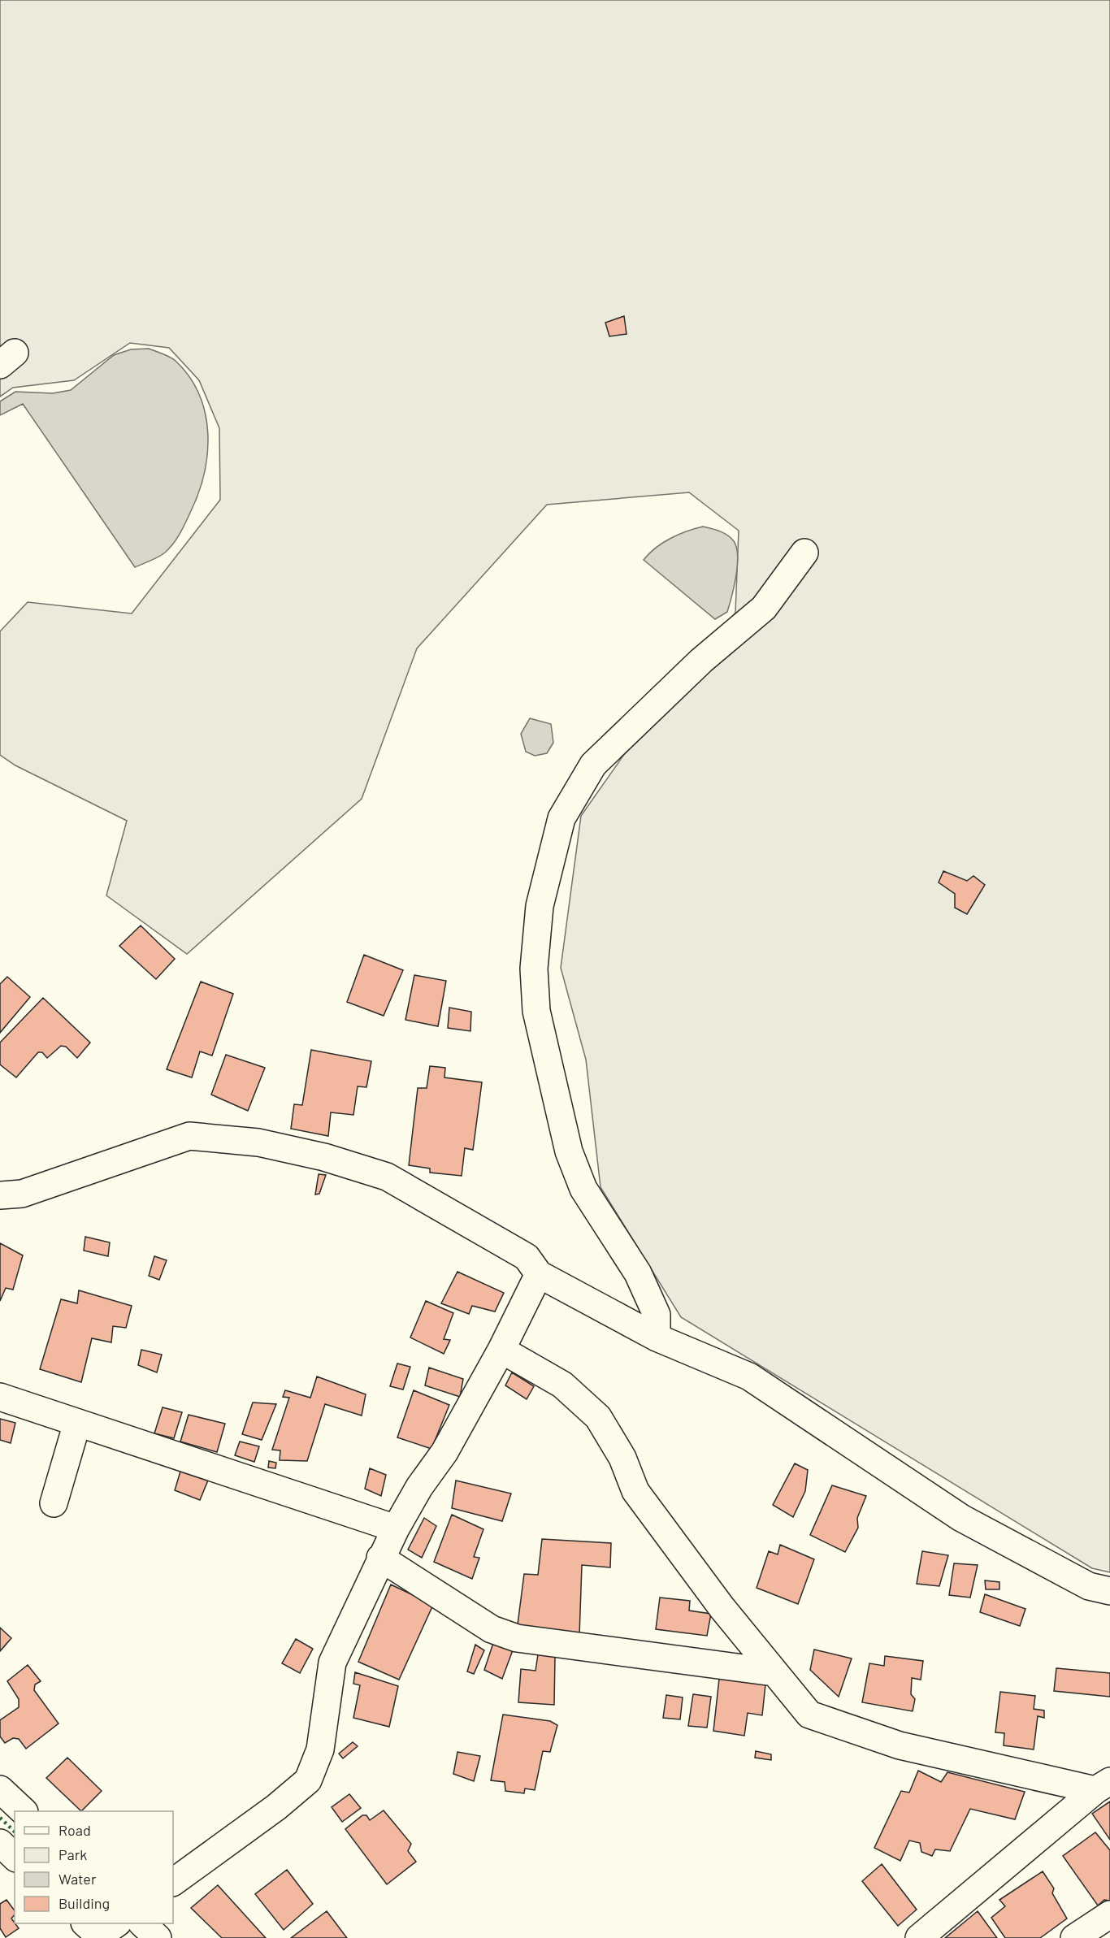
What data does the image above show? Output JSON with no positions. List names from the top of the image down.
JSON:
{
  "legend": [
    "Road",
    "Park",
    "Water",
    "Building"
  ]
}
